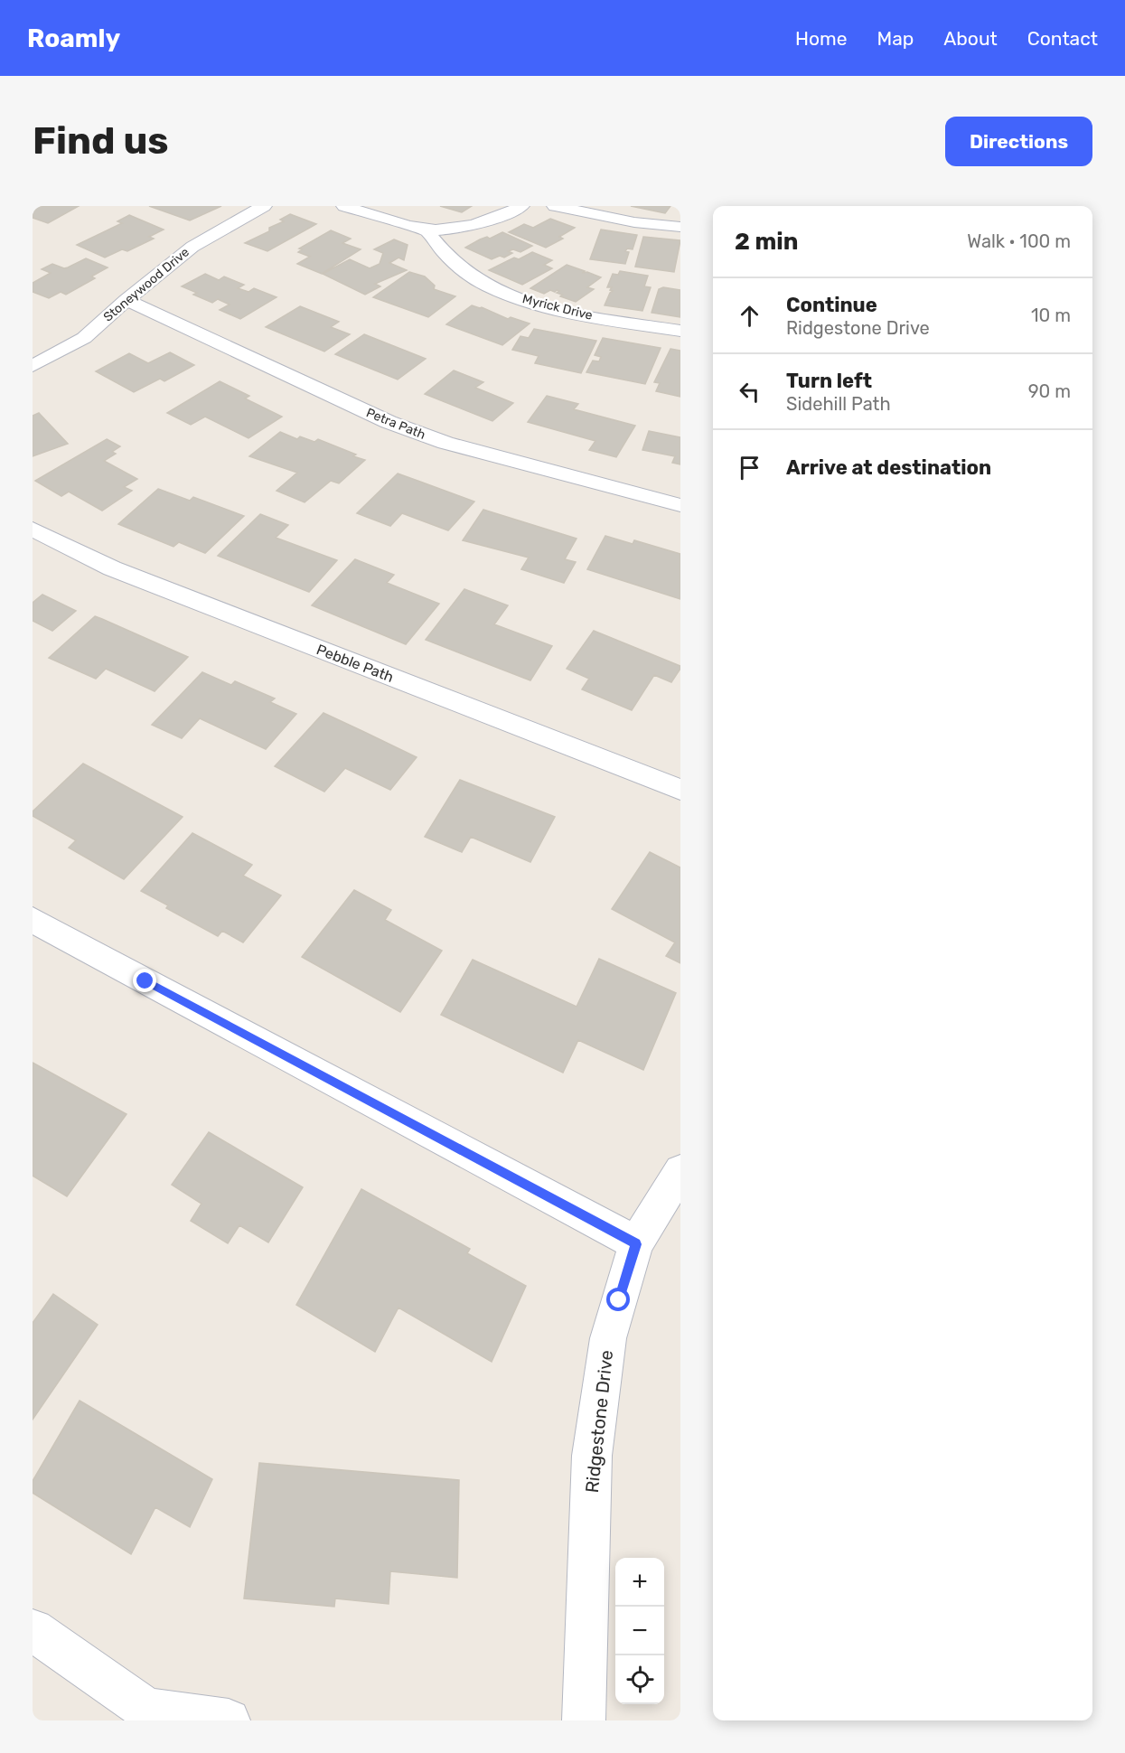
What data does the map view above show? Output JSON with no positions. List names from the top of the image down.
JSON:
{
  "streets": {
    "street": [
      "Stoneywood Drive",
      "Myrick Drive",
      "Petra Path",
      "Pebble Path",
      "Ridgestone Drive"
    ]
  },
  "crossings": [
    ["Stoneywood Drive", "Petra Path"]
  ],
  "page": {
    "header": "Roamly",
    "nav": [
      "Home",
      "Map",
      "About",
      "Contact"
    ],
    "buttons": "Directions",
    "title": "Find us",
    "heading": ["2 min", "Walk · 100 m"],
    "list": [
      ["Continue", "Ridgestone Drive", "10 m"],
      ["Turn left", "Sidehill Path", "90 m"],
      "Arrive at destination"
    ],
    "map_buttons": ["+", "−"]
  }
}
